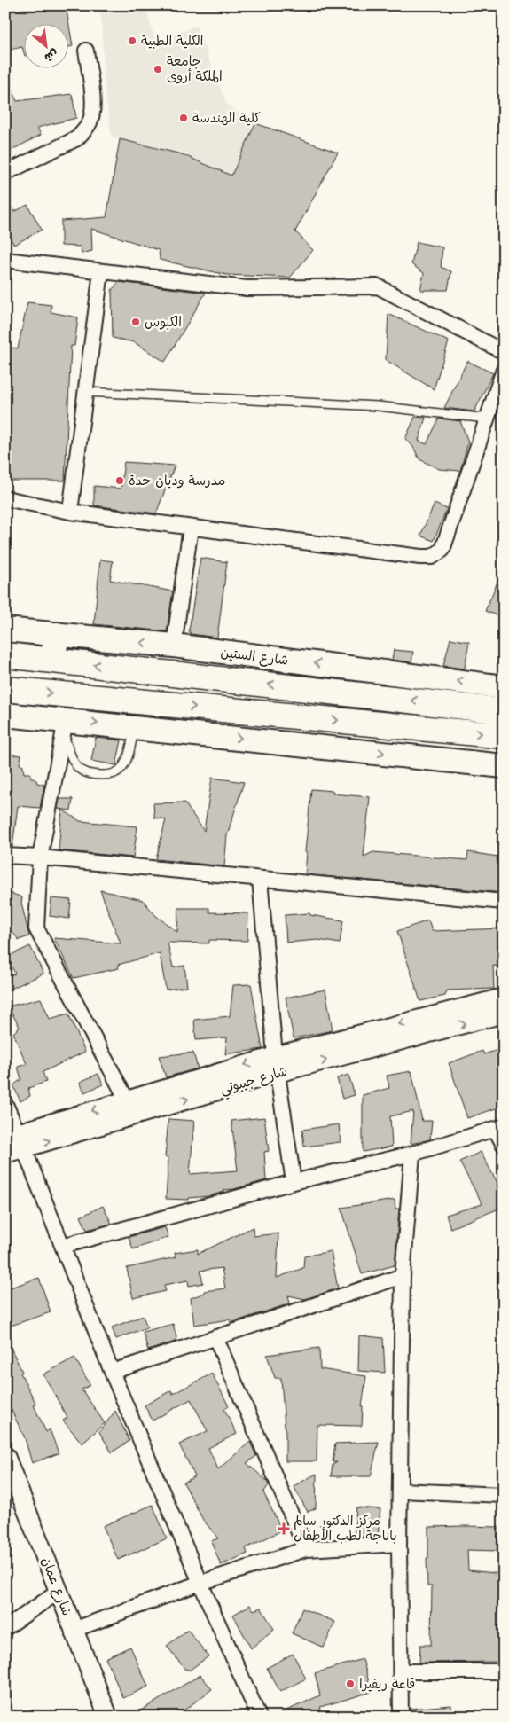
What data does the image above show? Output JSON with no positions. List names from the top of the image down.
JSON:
{
  "streets": {
    "highway": ["شارع الستين"],
    "street": ["شارع جيبوتي", "شارع عمان"]
  },
  "places": {
    "other": [
      "الكلية الطبية",
      "جامعة الملكة أروى",
      "كلية الهندسة",
      "الكبوس",
      "مدرسة وديان حدة",
      "قاعة ريفيرا"
    ],
    "health": ["مركز الدكتور سالم باناجة لطب الأطفال"]
  },
  "north": "bottom right"
}
